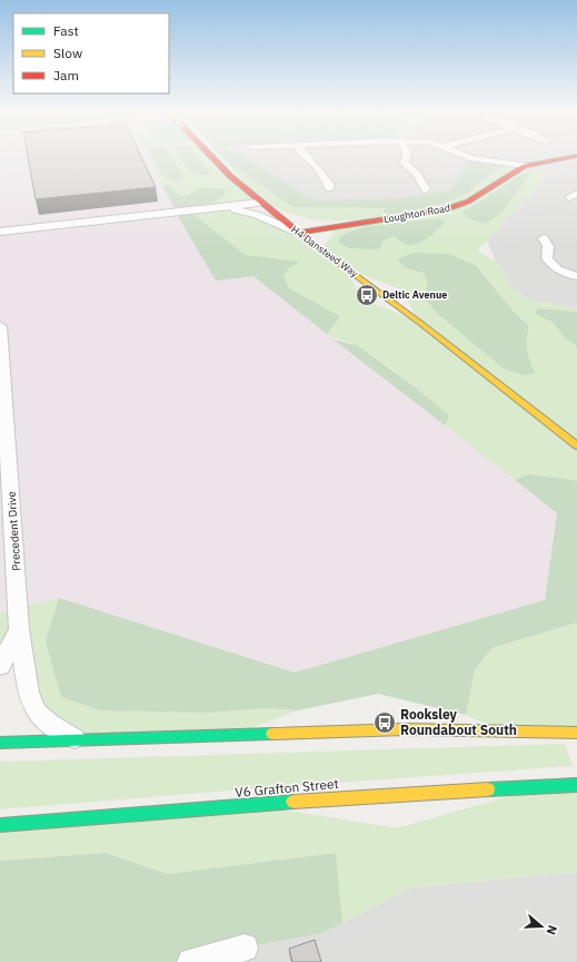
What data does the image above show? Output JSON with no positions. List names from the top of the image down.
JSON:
{
  "streets": {
    "street": [
      "Loughton Road",
      "H4 Dansteed Way",
      "Precedent Drive",
      "V6 Grafton Street"
    ]
  },
  "crossings": [
    ["Loughton Road", "H4 Dansteed Way"]
  ],
  "places": {
    "bus stop": ["Deltic Avenue", "Rooksley Roundabout South"]
  },
  "legend": ["Fast", "Slow", "Jam"],
  "north": "right"
}
